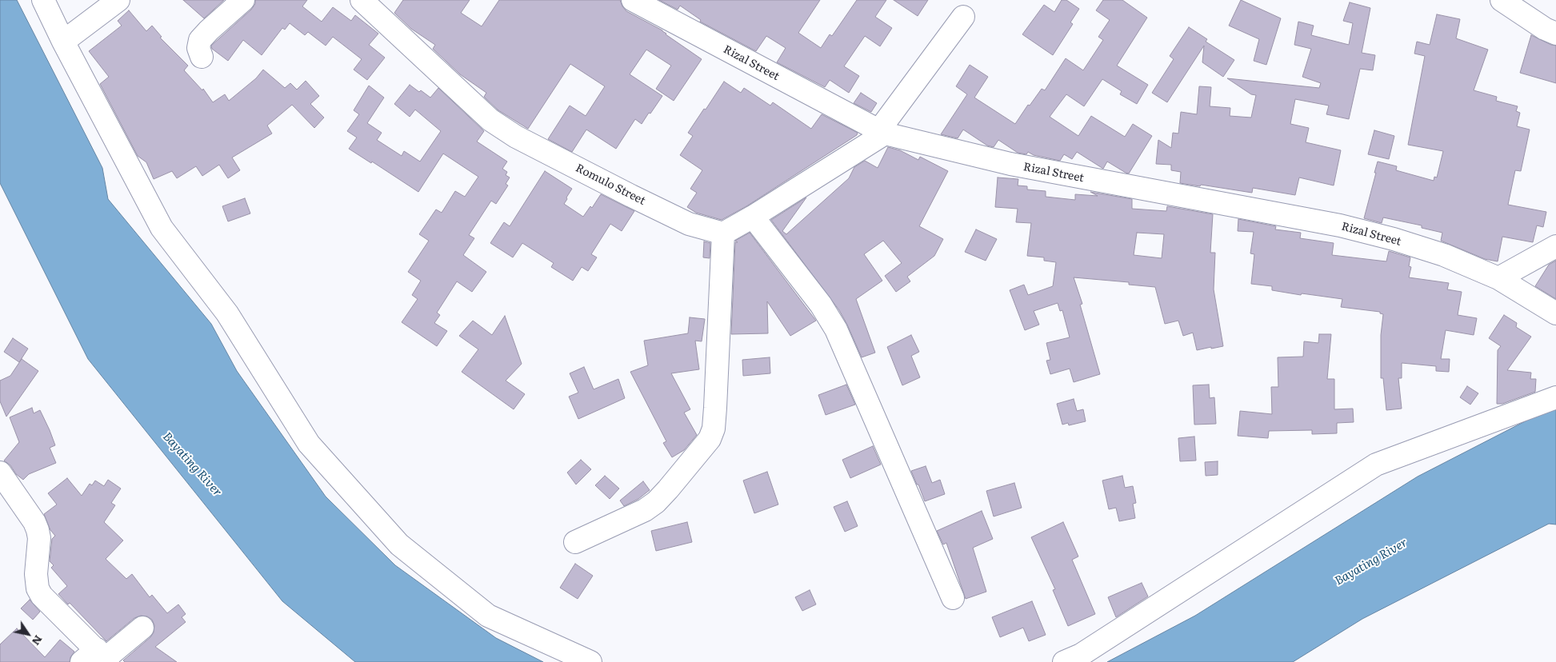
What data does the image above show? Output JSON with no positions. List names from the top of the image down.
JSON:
{
  "streets": {
    "street": ["Rizal Street", "Romulo Street"]
  },
  "water": ["Bayating River"],
  "north": "bottom right"
}
